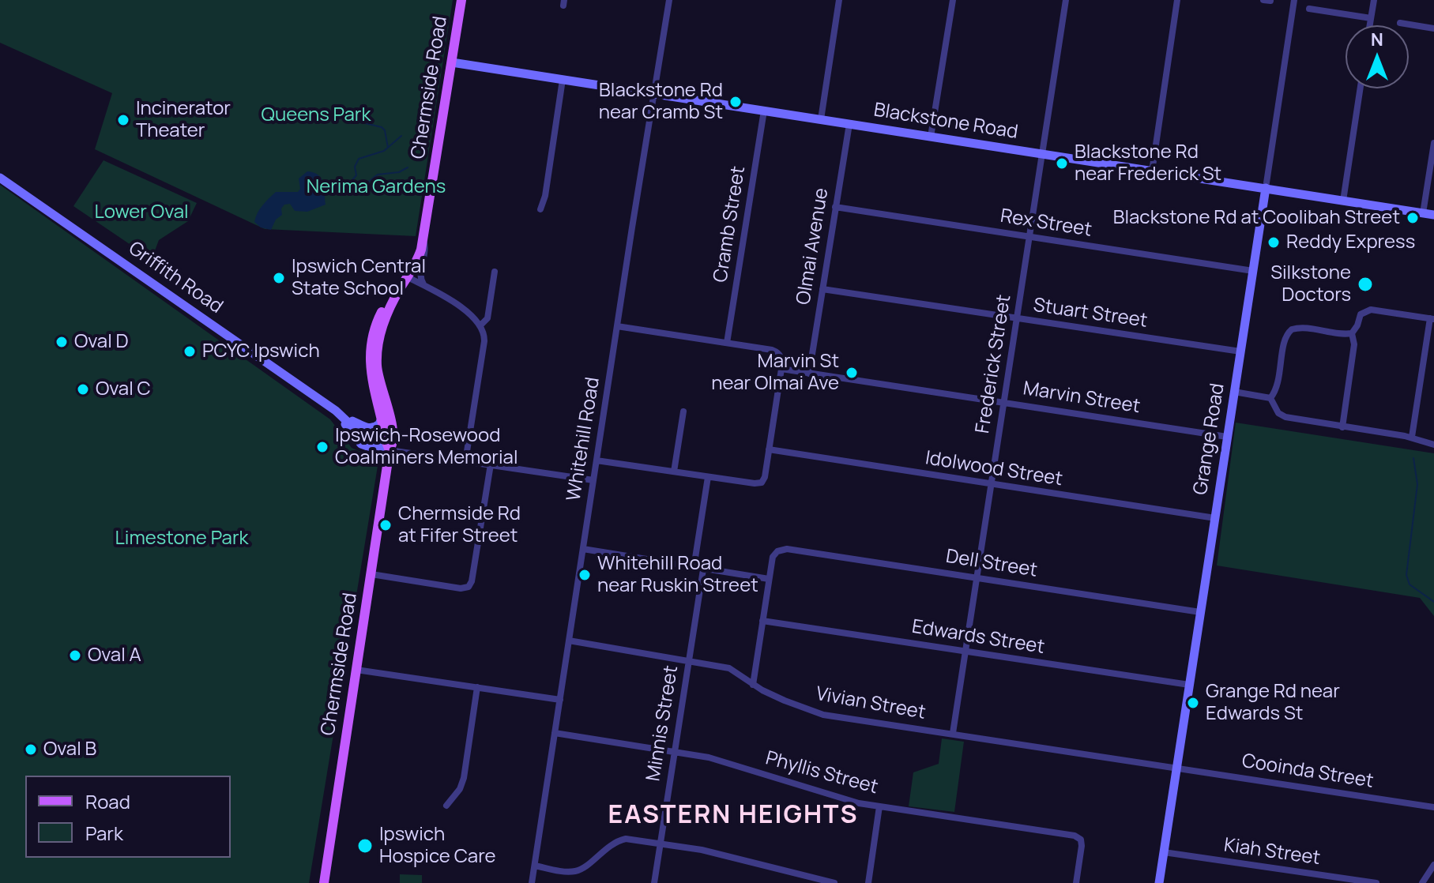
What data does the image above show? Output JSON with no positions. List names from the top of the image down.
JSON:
{
  "streets": {
    "main road": [
      "Chermside Road",
      "Blackstone Road",
      "Griffith Road",
      "Grange Road"
    ],
    "street": [
      "Rex Street",
      "Cramb Street",
      "Olmai Avenue",
      "Stuart Street",
      "Frederick Street",
      "Marvin Street",
      "Whitehill Road",
      "Idolwood Street",
      "Dell Street",
      "Edwards Street",
      "Vivian Street",
      "Minnis Street",
      "Cooinda Street",
      "Phyllis Street",
      "Kiah Street"
    ]
  },
  "crossings": [
    ["Chermside Road", "Blackstone Road"],
    ["Chermside Road", "Griffith Road"],
    ["Blackstone Road", "Cramb Street"],
    ["Blackstone Road", "Olmai Avenue"],
    ["Blackstone Road", "Frederick Street"],
    ["Blackstone Road", "Whitehill Road"],
    ["Blackstone Road", "Grange Road"],
    ["Rex Street", "Olmai Avenue"],
    ["Rex Street", "Frederick Street"],
    ["Rex Street", "Grange Road"],
    ["Olmai Avenue", "Stuart Street"],
    ["Olmai Avenue", "Marvin Street"],
    ["Griffith Road", "Whitehill Road"],
    ["Stuart Street", "Frederick Street"],
    ["Stuart Street", "Grange Road"],
    ["Frederick Street", "Marvin Street"],
    ["Frederick Street", "Idolwood Street"],
    ["Frederick Street", "Dell Street"],
    ["Frederick Street", "Edwards Street"],
    ["Frederick Street", "Vivian Street"],
    ["Marvin Street", "Grange Road"],
    ["Whitehill Road", "Vivian Street"],
    ["Whitehill Road", "Phyllis Street"],
    ["Grange Road", "Idolwood Street"],
    ["Grange Road", "Dell Street"],
    ["Grange Road", "Edwards Street"],
    ["Grange Road", "Vivian Street"],
    ["Grange Road", "Cooinda Street"],
    ["Grange Road", "Kiah Street"],
    ["Vivian Street", "Minnis Street"],
    ["Vivian Street", "Cooinda Street"],
    ["Minnis Street", "Phyllis Street"]
  ],
  "districts": ["EASTERN HEIGHTS"],
  "parks": [
    "Queens Park",
    "Nerima Gardens",
    "Lower Oval",
    "Limestone Park"
  ],
  "places": [
    "Blackstone Rd near Cramb St",
    "Incinerator Theater",
    "Blackstone Rd near Frederick St",
    "Blackstone Rd at Coolibah Street",
    "Reddy Express",
    "Ipswich Central State School",
    "Silkstone Doctors",
    "Oval D",
    "PCYC Ipswich",
    "Marvin St near Olmai Ave",
    "Oval C",
    "Ipswich-Rosewood Coalminers Memorial",
    "Chermside Rd at Fifer Street",
    "Whitehill Road near Ruskin Street",
    "Oval A",
    "Grange Rd near Edwards St",
    "Oval B",
    "Ipswich Hospice Care"
  ],
  "legend": ["Road", "Park"],
  "north": "top"
}
